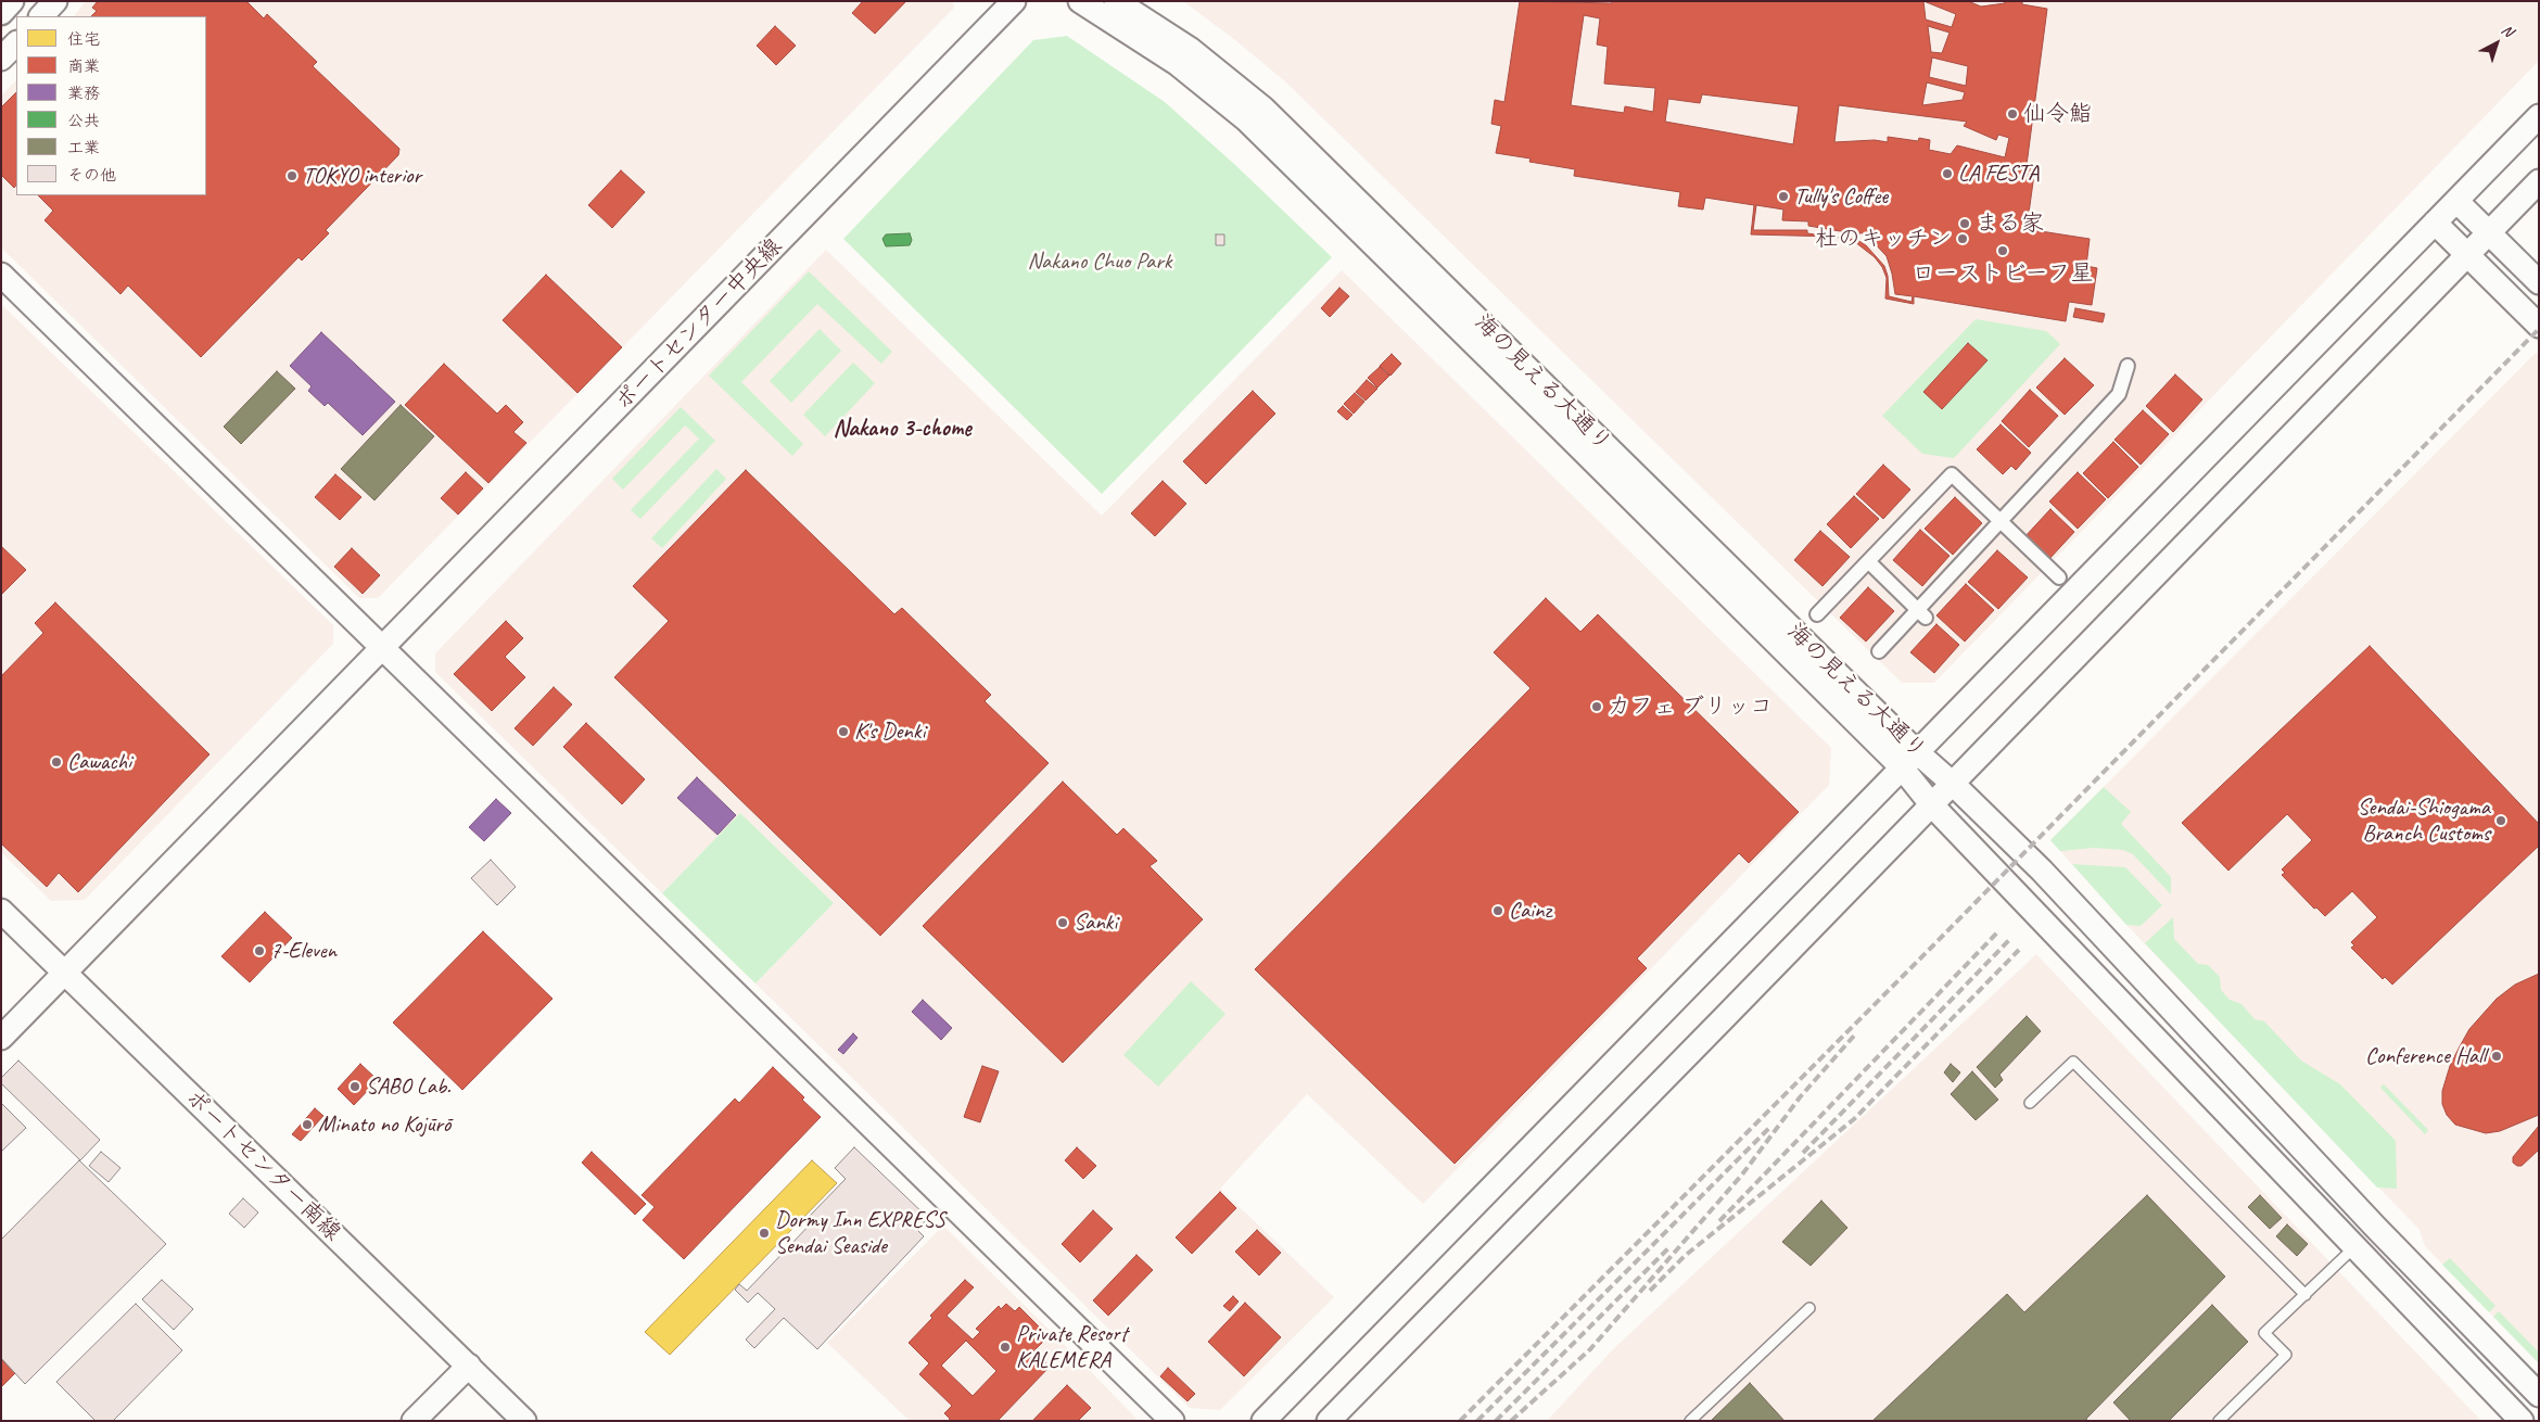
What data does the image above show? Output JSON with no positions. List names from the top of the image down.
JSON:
{
  "streets": {
    "street": ["ポートセンター中央線", "海の見える大通り", "ポートセンター南線"]
  },
  "crossings": [
    ["ポートセンター中央線", "ポートセンター南線"]
  ],
  "districts": ["Nakano 3-chome"],
  "parks": ["Nakano Chuo Park"],
  "places": [
    "仙令鮨",
    "LA FESTA",
    "TOKYO interior",
    "Tully's Coffee",
    "まる家",
    "杜のキッチン",
    "ローストビーフ星",
    "カフェ ブリッコ",
    "K's Denki",
    "Cawachi",
    "Sendai-Shiogama Branch Customs",
    "Cainz",
    "Sanki",
    "7-Eleven",
    "Conference Hall",
    "SABO Lab.",
    "Minato no Kojūrō",
    "Dormy Inn EXPRESS Sendai Seaside",
    "Private Resort KALEMERA"
  ],
  "legend": [
    "住宅",
    "商業",
    "業務",
    "公共",
    "工業",
    "その他"
  ],
  "north": "top right"
}
